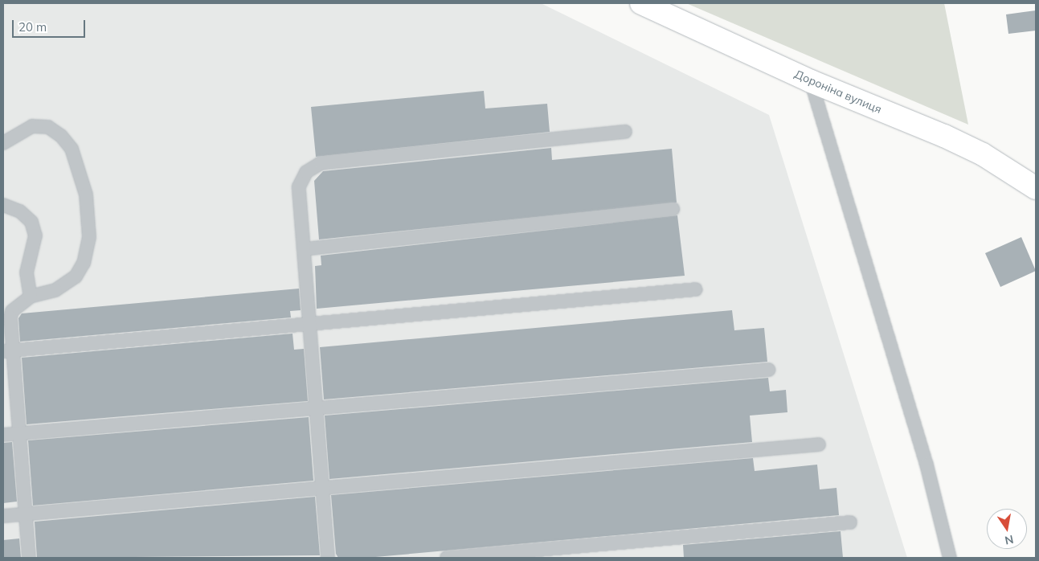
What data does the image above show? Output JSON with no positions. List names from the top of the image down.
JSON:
{
  "streets": {
    "street": ["Дороніна вулиця"]
  },
  "scale_bar": "20 m",
  "north": "bottom"
}
